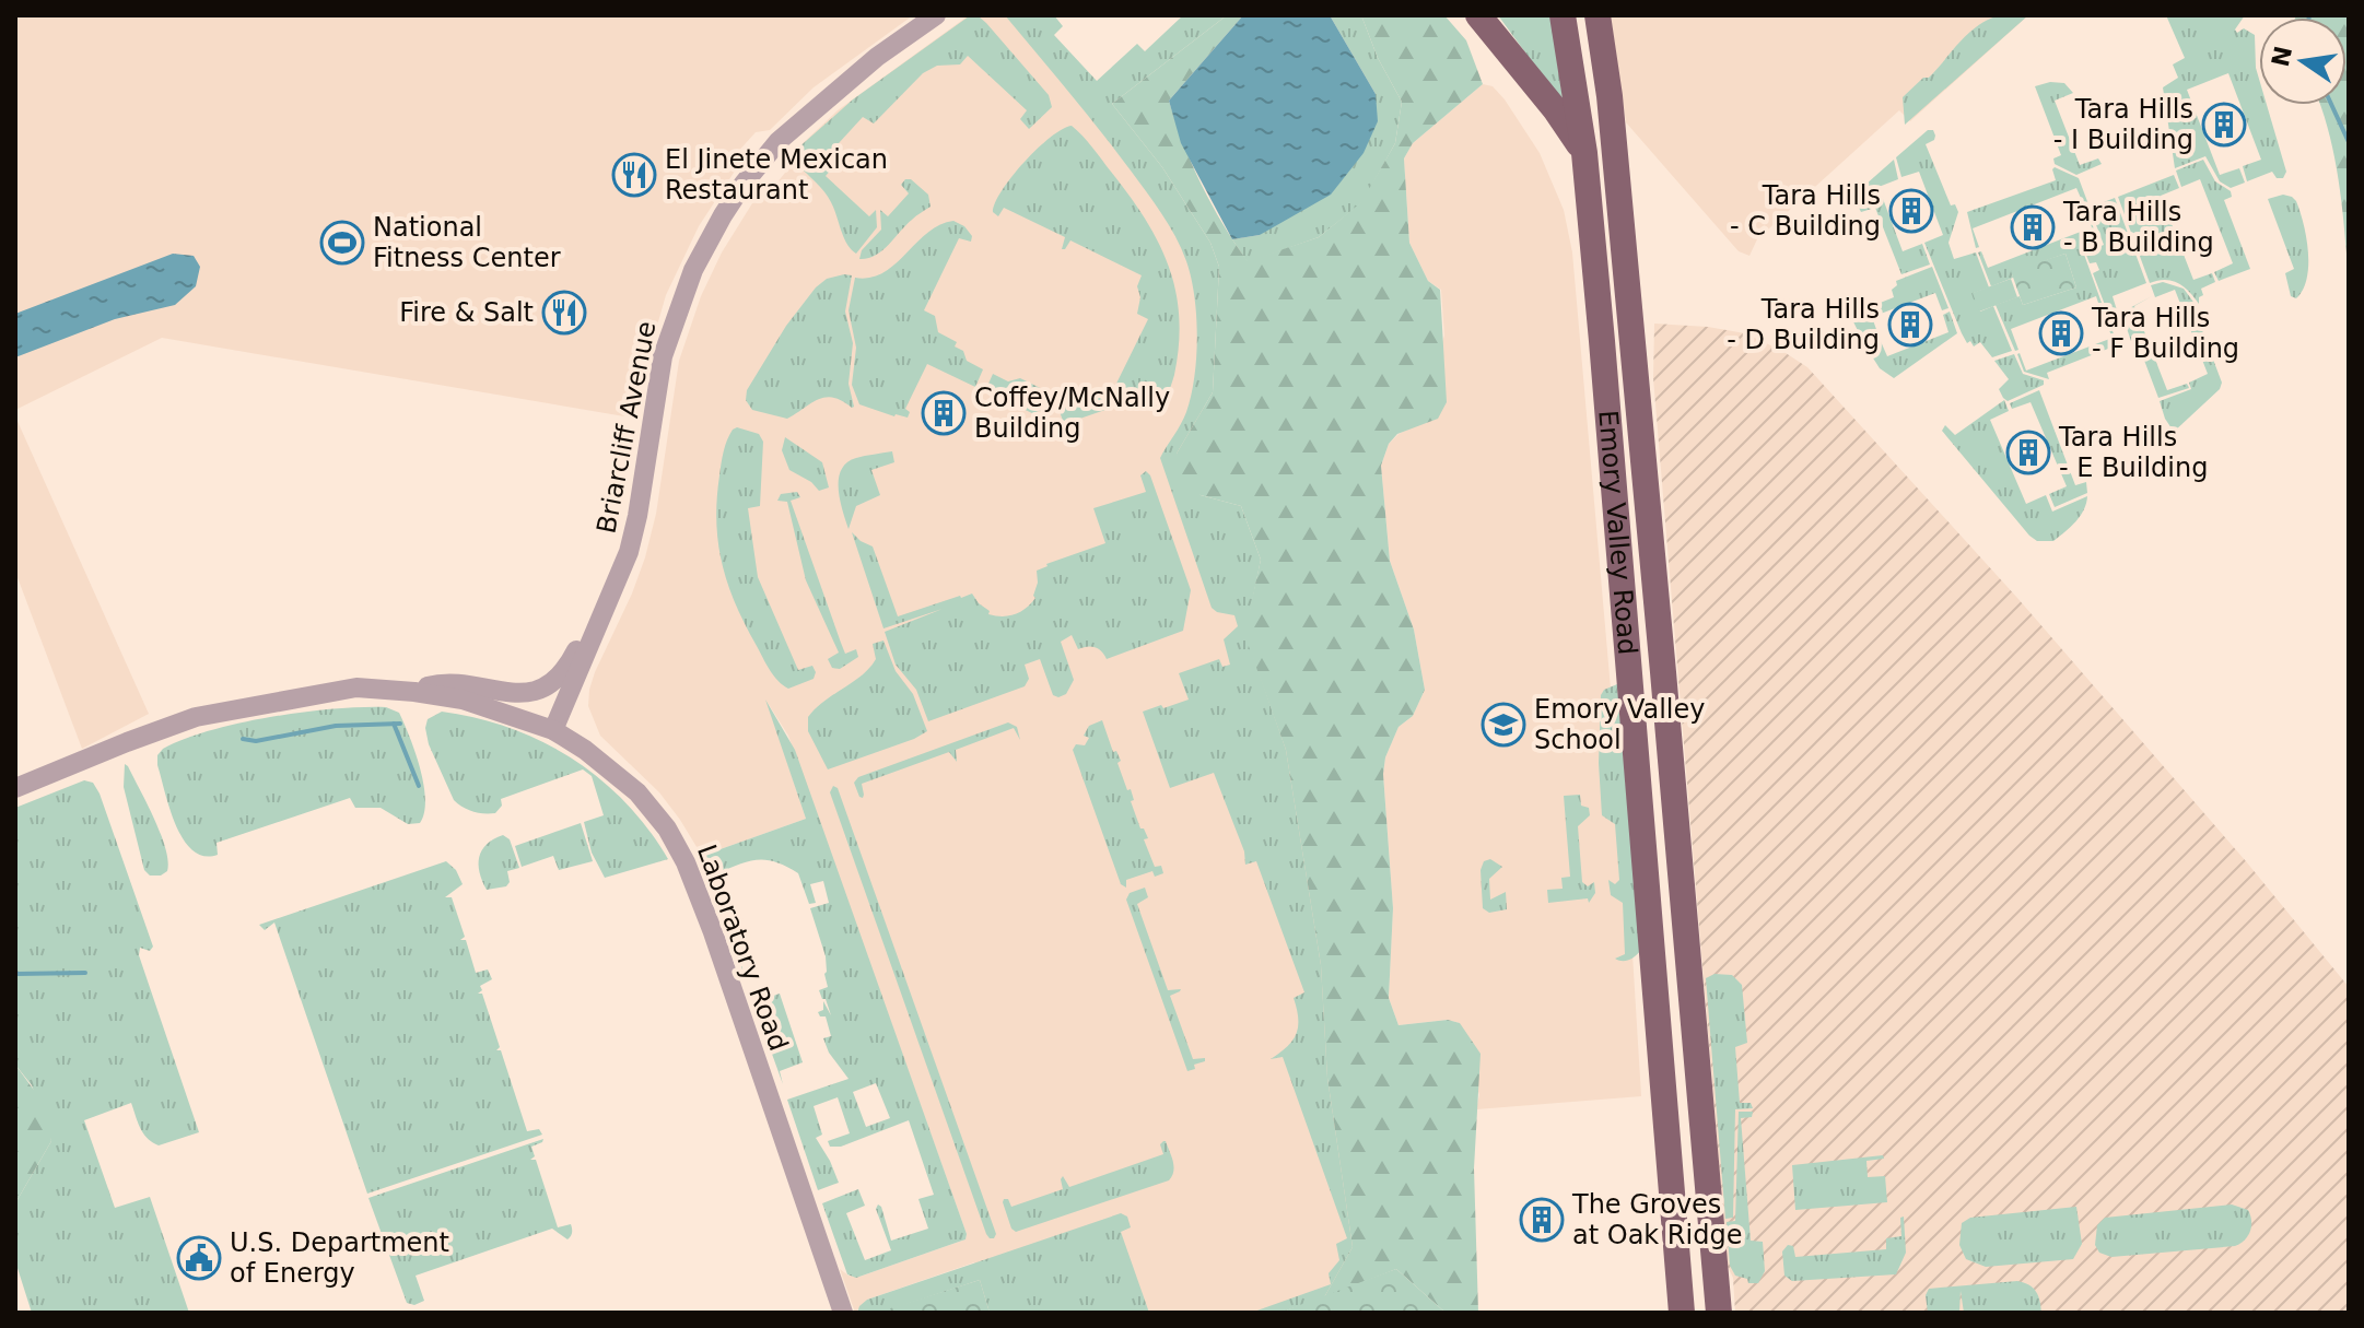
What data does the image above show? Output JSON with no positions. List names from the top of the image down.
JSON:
{
  "streets": {
    "main road": ["Emory Valley Road"],
    "street": ["Briarcliff Avenue", "Laboratory Road"]
  },
  "crossings": [
    ["Briarcliff Avenue", "Laboratory Road"]
  ],
  "places": {
    "building": [
      "Tara Hills - I Building",
      "Tara Hills - C Building",
      "Tara Hills - B Building",
      "Tara Hills - D Building",
      "Tara Hills - F Building",
      "Coffey/McNally Building",
      "Tara Hills - E Building",
      "The Groves at Oak Ridge"
    ],
    "restaurant": ["El Jinete Mexican Restaurant", "Fire & Salt"],
    "sports": ["National Fitness Center"],
    "school or university": ["Emory Valley School"],
    "public building": ["U.S. Department of Energy"]
  },
  "north": "left"
}
